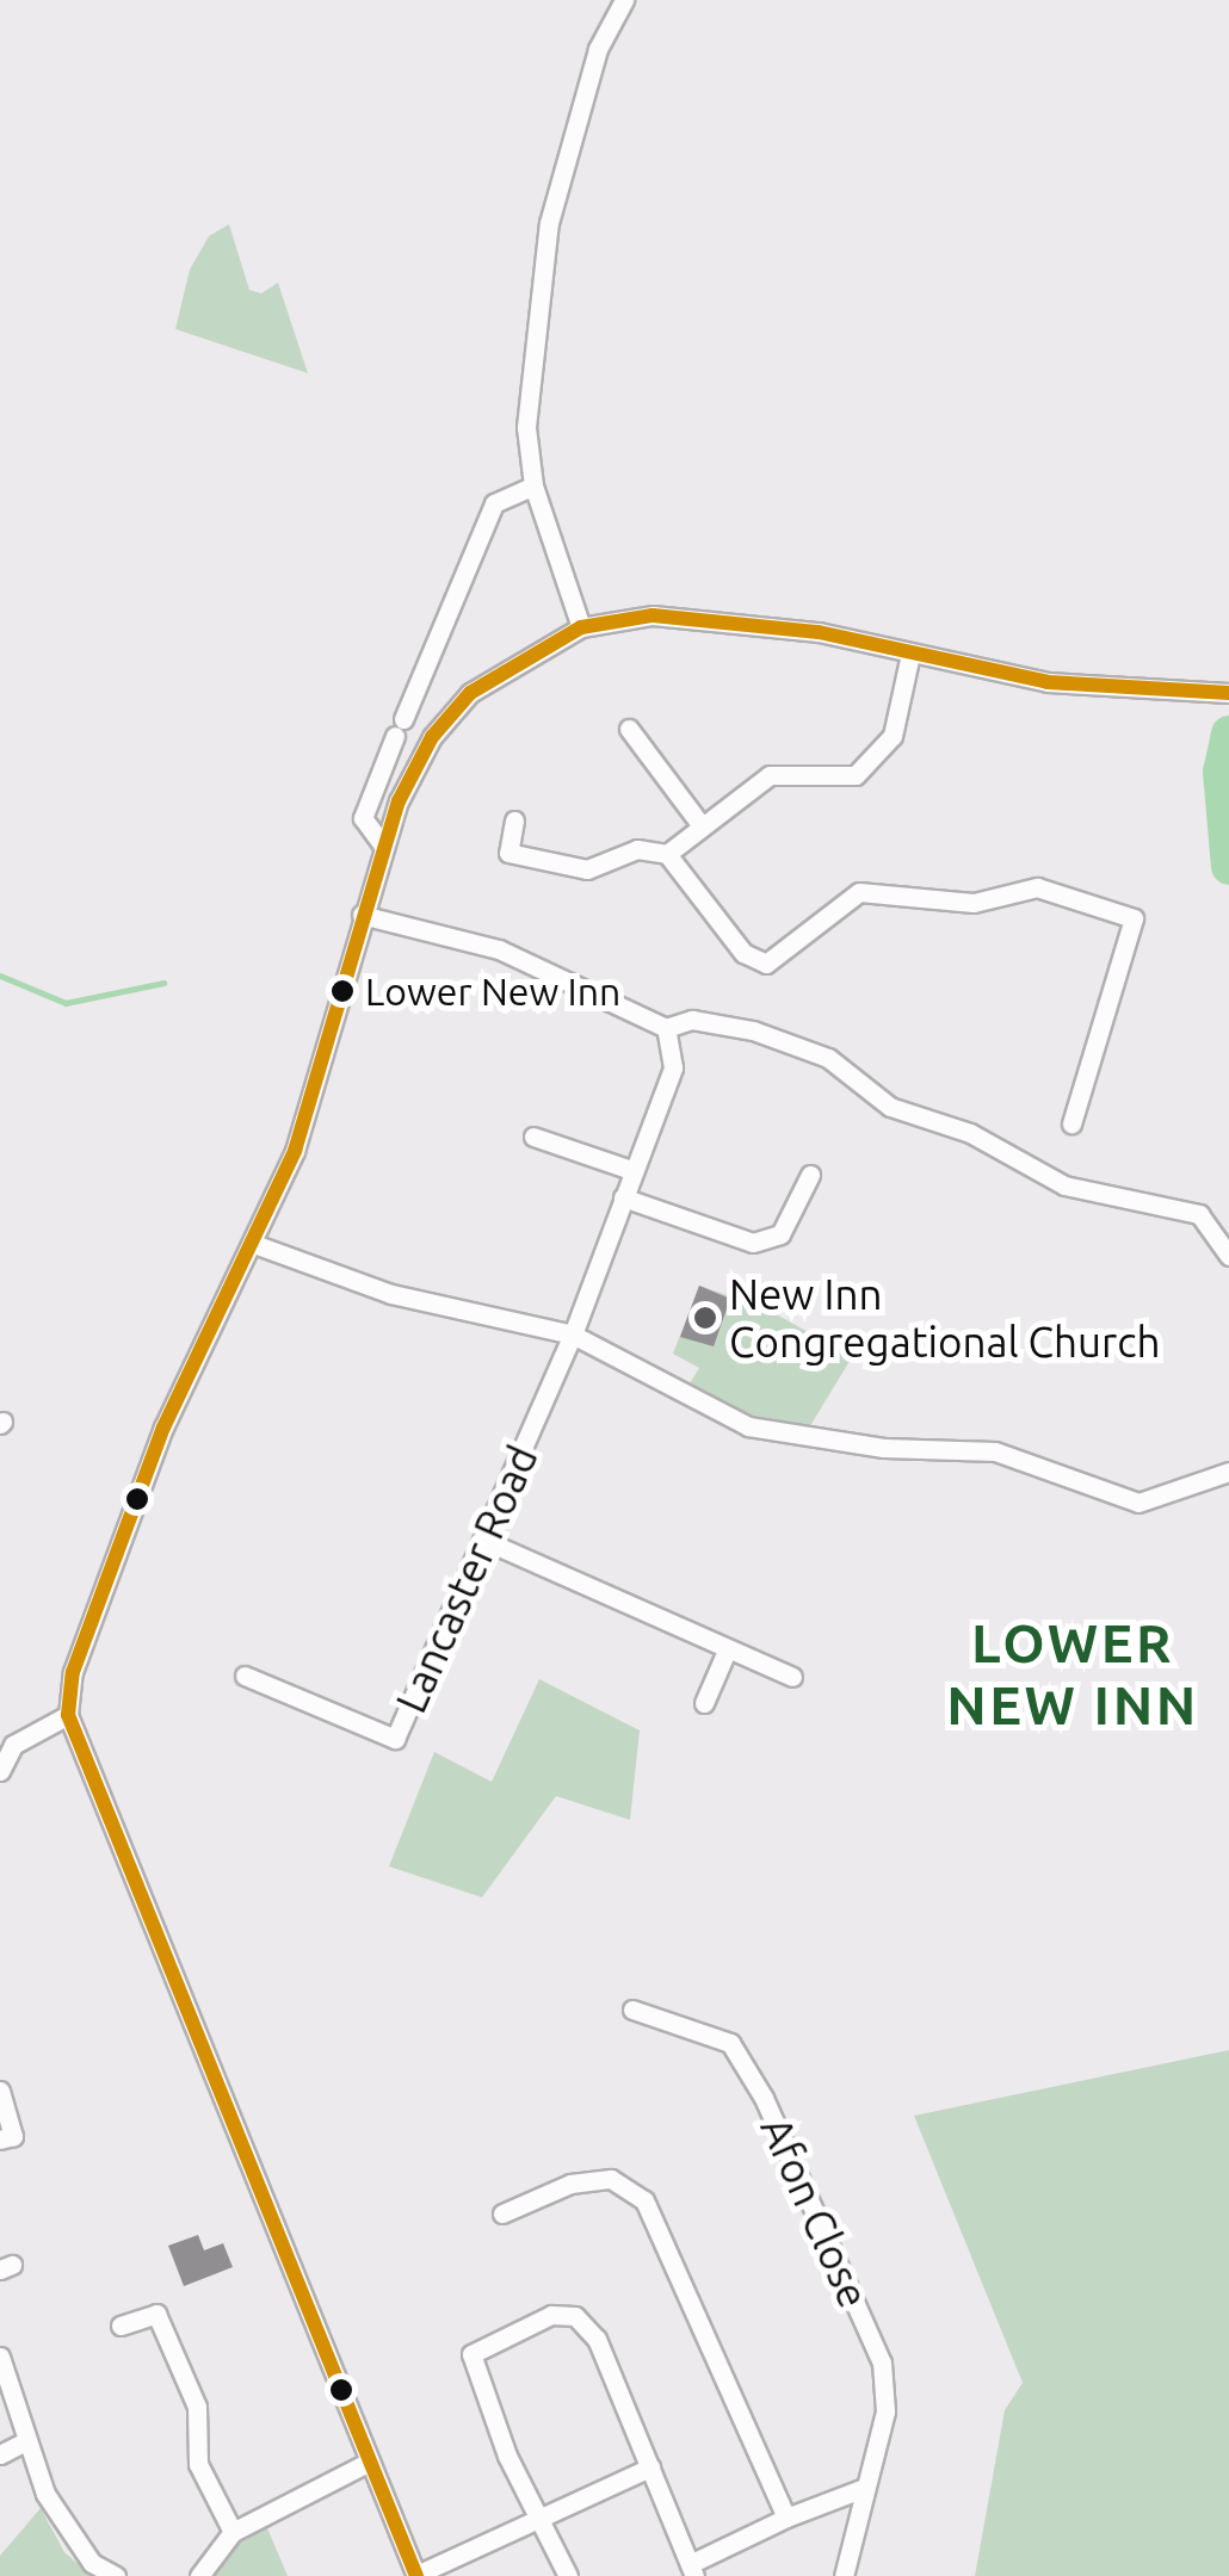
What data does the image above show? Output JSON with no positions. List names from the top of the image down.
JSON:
{
  "streets": {
    "street": ["Lancaster Road", "Afon Close"]
  },
  "districts": ["LOWER NEW INN"],
  "places": ["Lower New Inn", "New Inn Congregational Church"]
}
